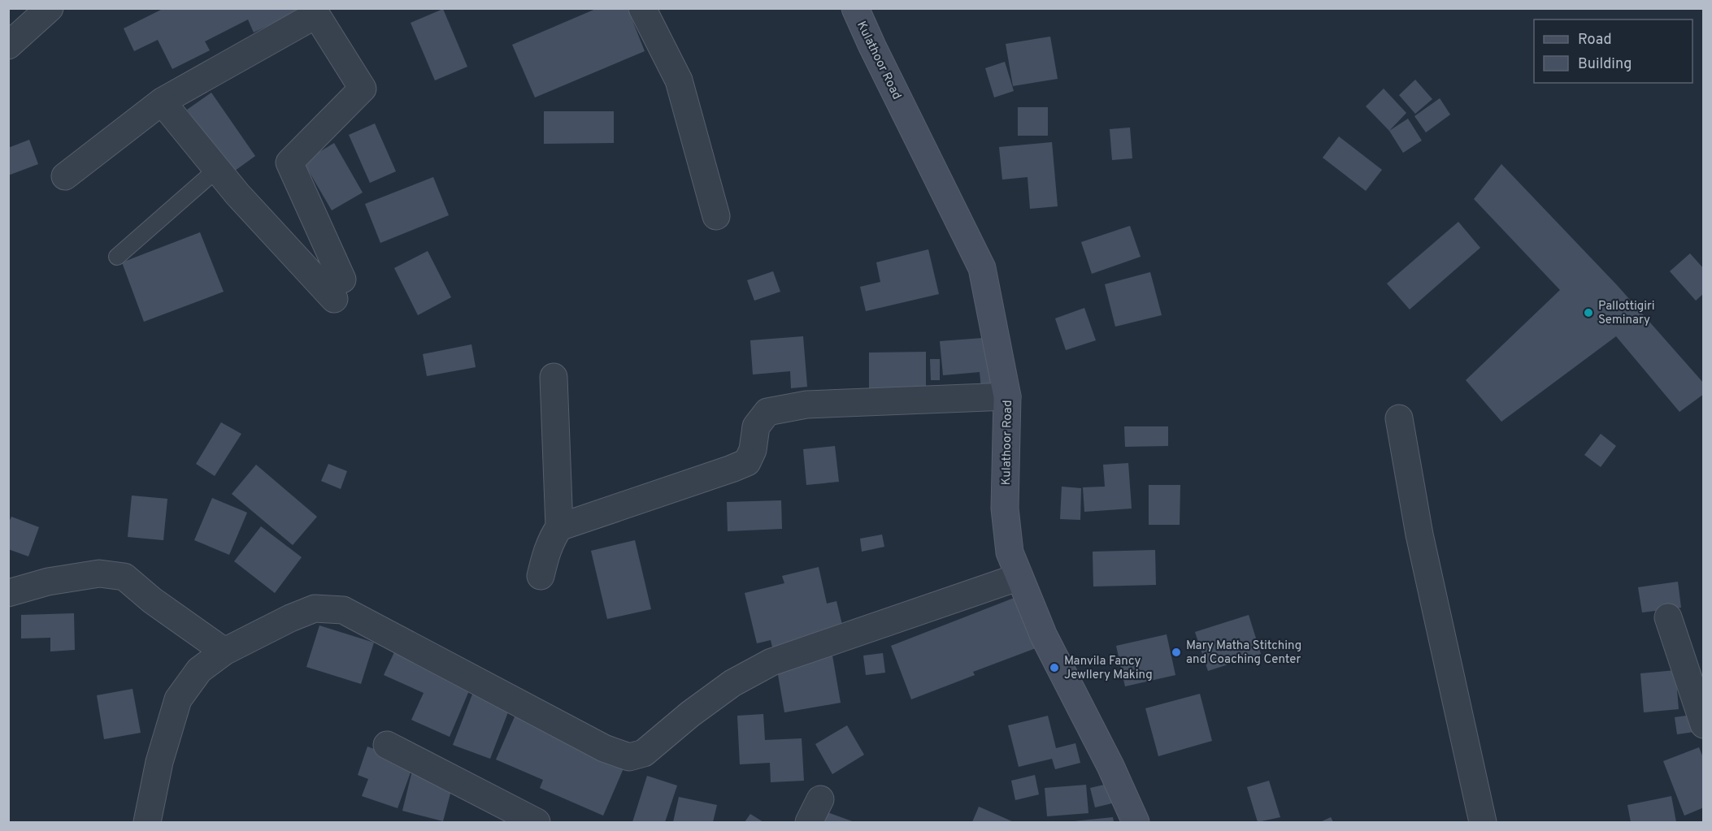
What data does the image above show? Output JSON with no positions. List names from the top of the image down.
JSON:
{
  "streets": {
    "main road": ["Kulathoor Road"]
  },
  "places": ["Pallottigiri Seminary", "Mary Matha Stitching and Coaching Center", "Manvila Fancy Jewllery Making"],
  "legend": ["Road", "Building"]
}
